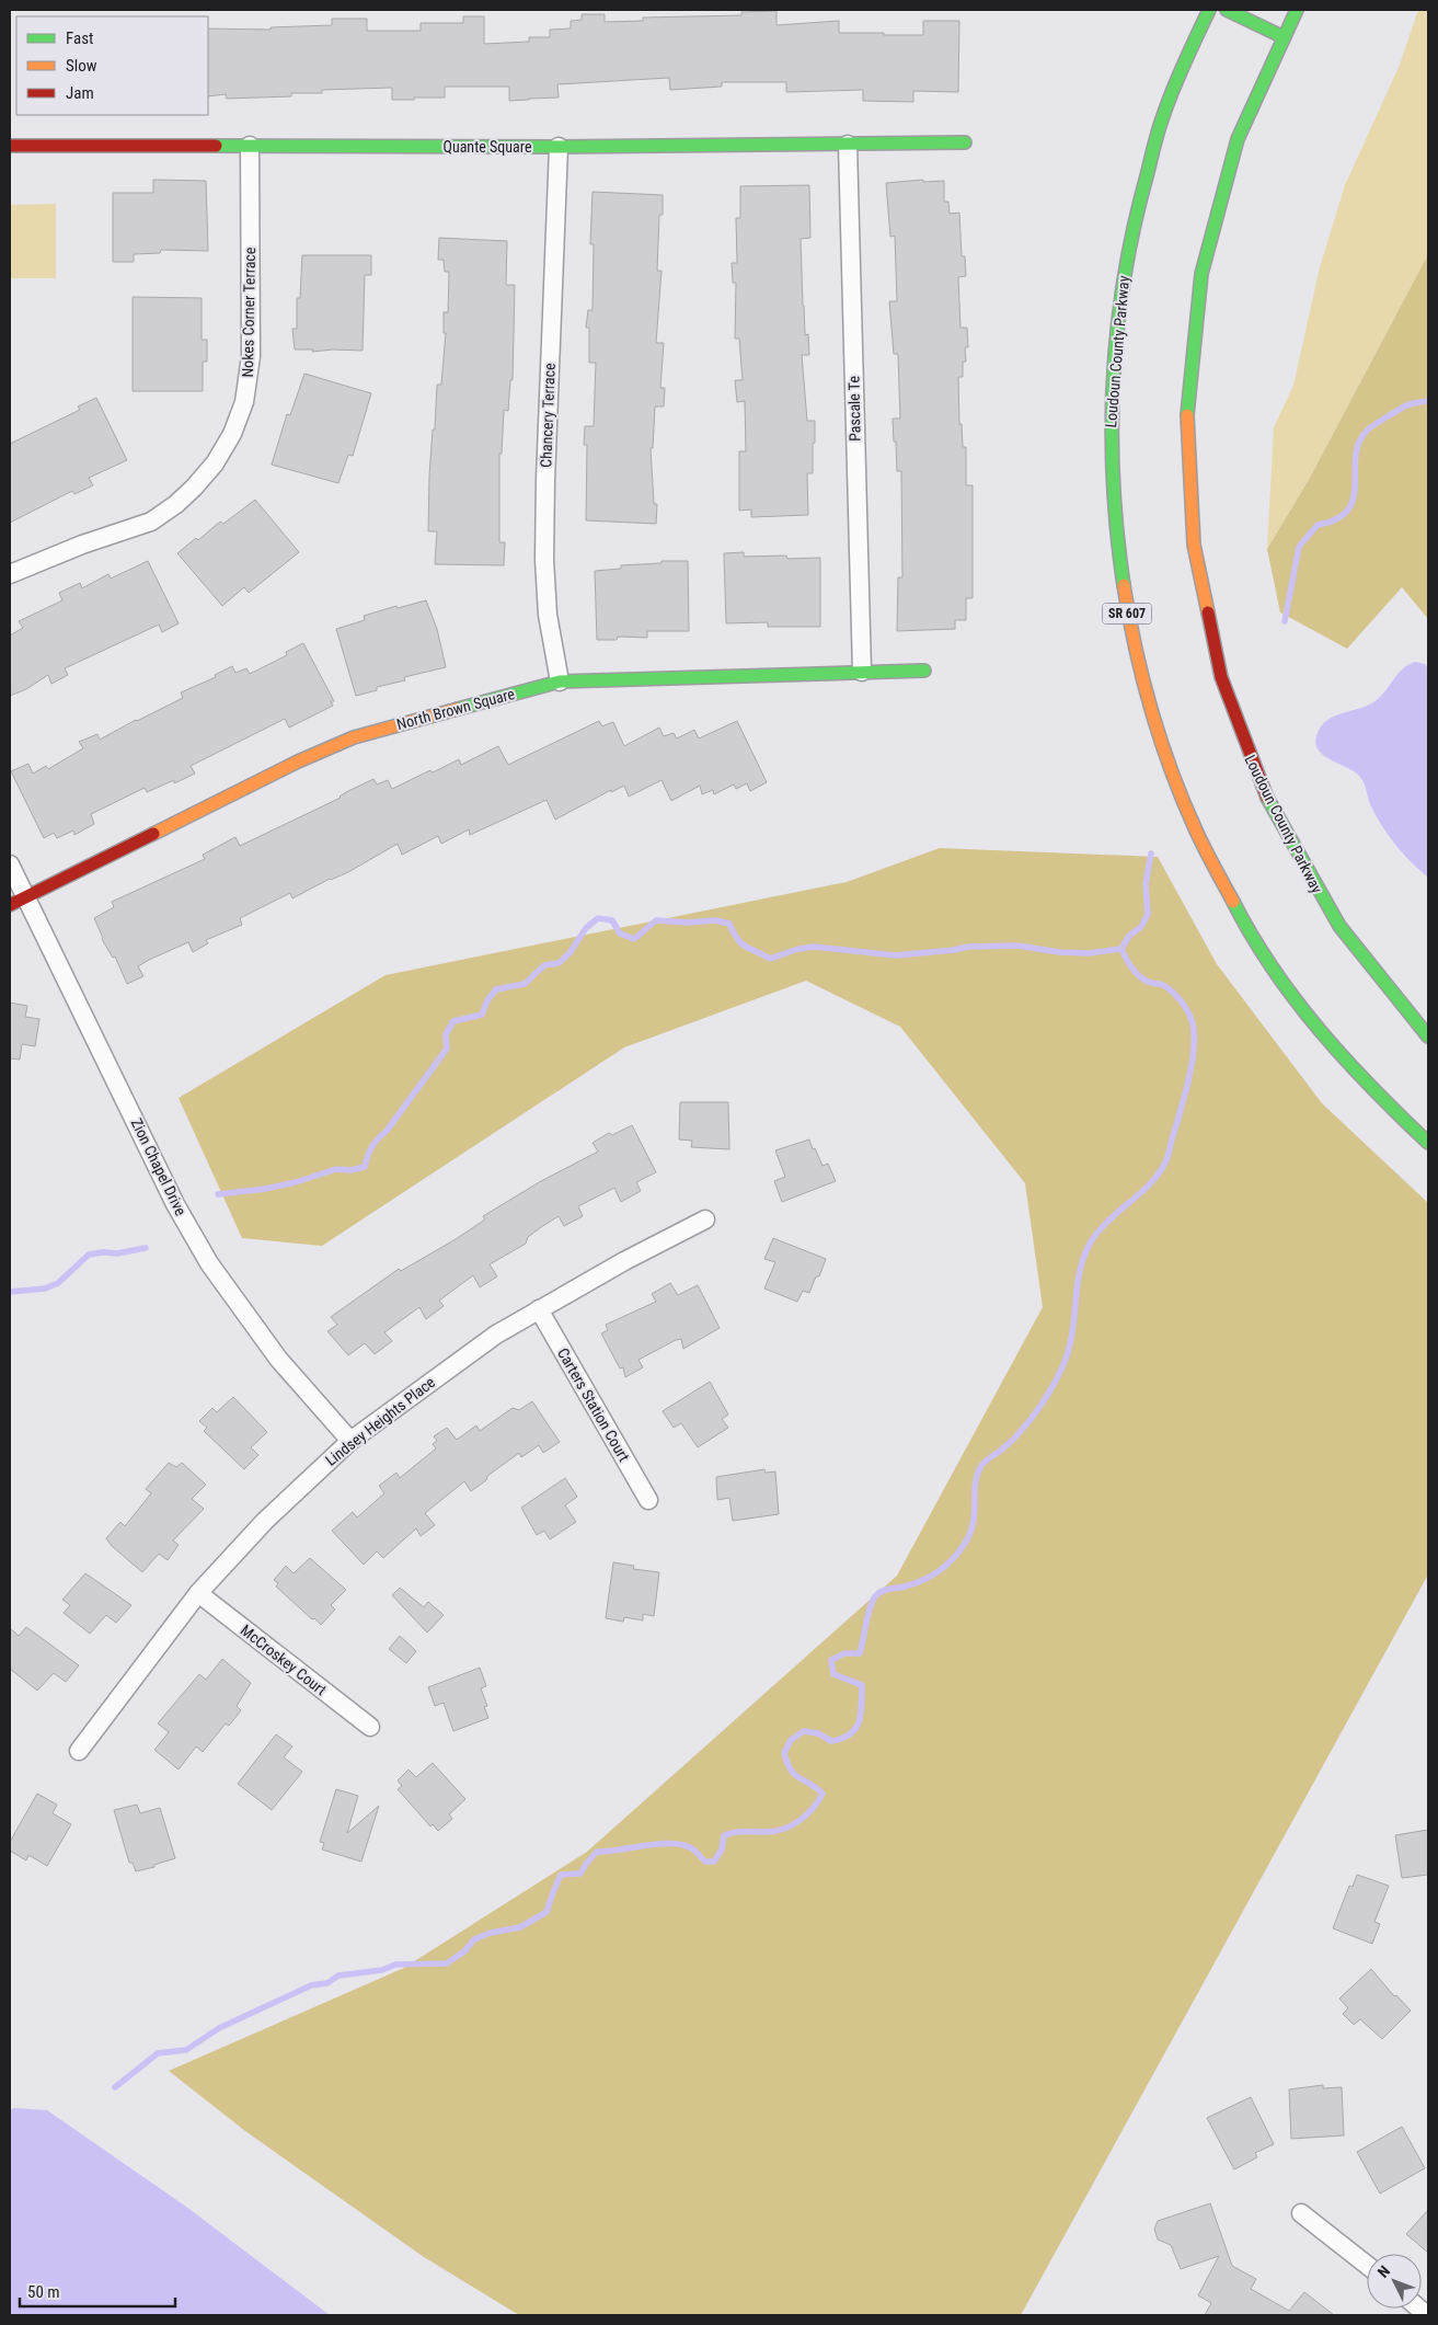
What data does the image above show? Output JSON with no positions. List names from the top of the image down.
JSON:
{
  "streets": {
    "main road": [
      "Quante Square",
      "Loudoun County Parkway",
      "SR 607",
      "North Brown Square"
    ],
    "street": [
      "Nokes Corner Terrace",
      "Pascale Te",
      "Chancery Terrace",
      "Zion Chapel Drive",
      "Carters Station Court",
      "Lindsey Heights Place",
      "McCroskey Court"
    ]
  },
  "crossings": [
    ["Quante Square", "Nokes Corner Terrace"],
    ["Quante Square", "Pascale Te"],
    ["Quante Square", "Chancery Terrace"],
    ["Pascale Te", "North Brown Square"],
    ["Chancery Terrace", "North Brown Square"],
    ["North Brown Square", "Zion Chapel Drive"],
    ["Zion Chapel Drive", "Lindsey Heights Place"],
    ["Carters Station Court", "Lindsey Heights Place"],
    ["Lindsey Heights Place", "McCroskey Court"]
  ],
  "legend": ["Fast", "Slow", "Jam"],
  "scale_bar": "50 m",
  "north": "top left"
}
